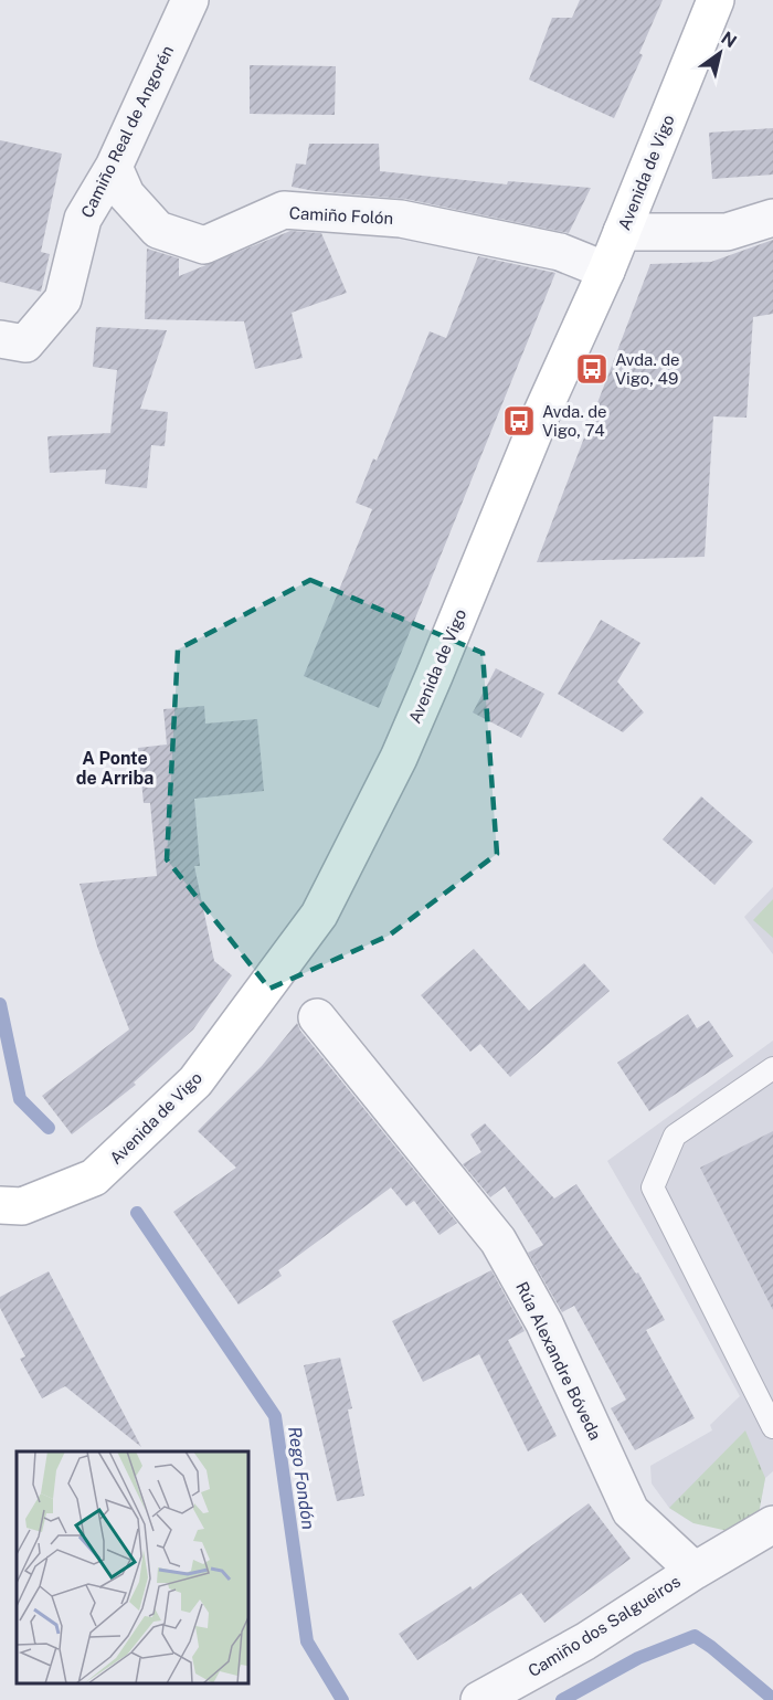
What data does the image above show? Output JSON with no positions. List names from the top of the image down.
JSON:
{
  "streets": {
    "main road": ["Avenida de Vigo"],
    "street": [
      "Camiño Real de Angorén",
      "Camiño Folón",
      "Rúa Alexandre Bóveda",
      "Camiño dos Salgueiros"
    ]
  },
  "crossings": [
    ["Camiño Real de Angorén", "Camiño Folón"],
    ["Avenida de Vigo", "Camiño Folón"],
    ["Rúa Alexandre Bóveda", "Camiño dos Salgueiros"]
  ],
  "districts": ["A Ponte de Arriba"],
  "water": ["Rego Fondón"],
  "places": {
    "bus stop": ["Avda. de Vigo, 49", "Avda. de Vigo, 74"]
  },
  "north": "top right"
}
